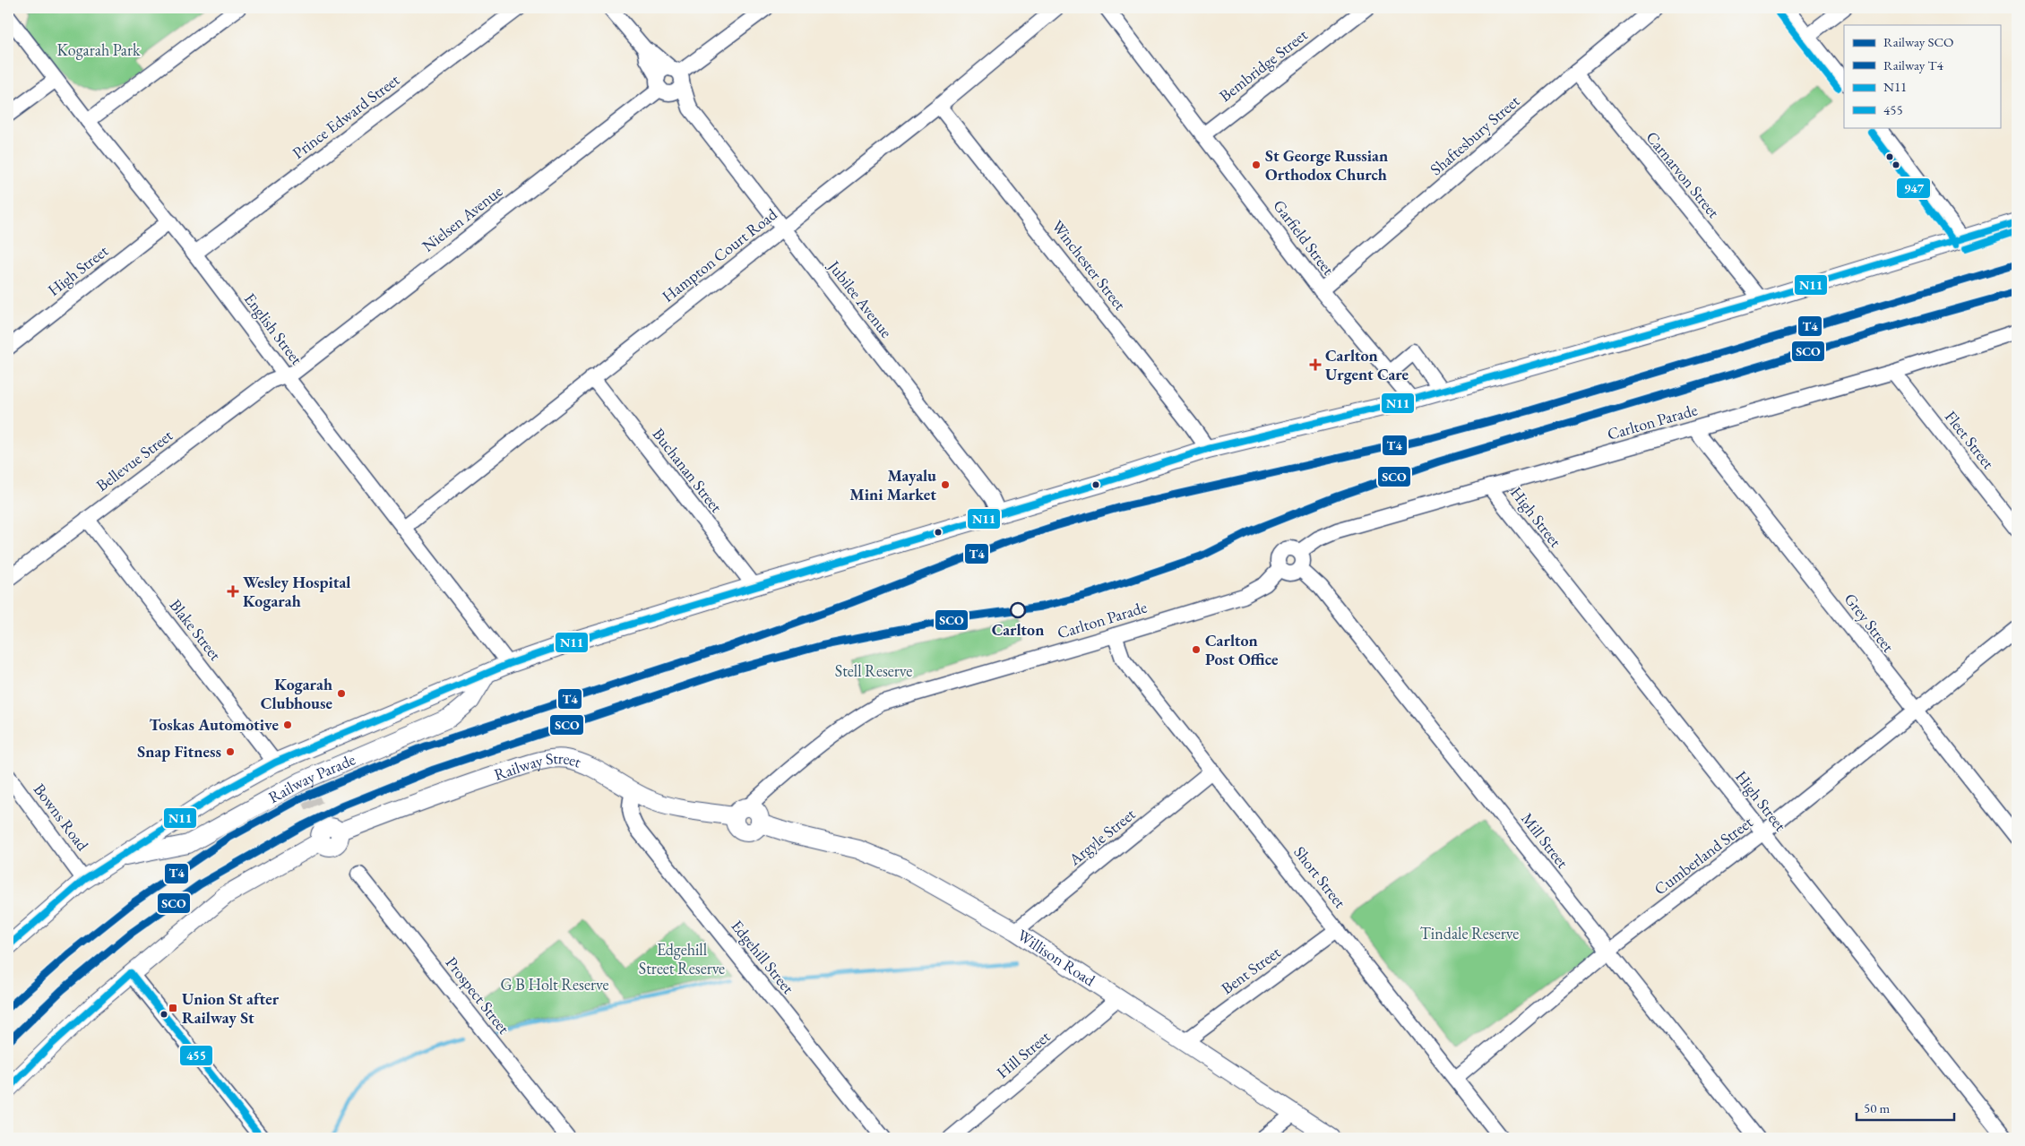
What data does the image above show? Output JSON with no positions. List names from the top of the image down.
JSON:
{
  "streets": {
    "main road": ["Railway Street", "Railway Parade", "Willison Road"],
    "street": [
      "Bembridge Street",
      "Prince Edward Street",
      "Shaftesbury Street",
      "Carnarvon Street",
      "Nielsen Avenue",
      "Garfield Street",
      "Hampton Court Road",
      "Winchester Street",
      "High Street",
      "Jubilee Avenue",
      "English Street",
      "Carlton Parade",
      "Fleet Street",
      "Bellevue Street",
      "Buchanan Street",
      "Grey Street",
      "Blake Street",
      "Bowns Road",
      "Argyle Street",
      "Mill Street",
      "Cumberland Street",
      "Short Street",
      "Edgehill Street",
      "Bent Street",
      "Prospect Street",
      "Hill Street"
    ]
  },
  "crossings": [
    ["Bembridge Street", "Garfield Street"],
    ["Prince Edward Street", "English Street"],
    ["Shaftesbury Street", "Carnarvon Street"],
    ["Shaftesbury Street", "Garfield Street"],
    ["Carnarvon Street", "Railway Parade"],
    ["Nielsen Avenue", "Jubilee Avenue"],
    ["Nielsen Avenue", "English Street"],
    ["Nielsen Avenue", "Bellevue Street"],
    ["Garfield Street", "Railway Parade"],
    ["Hampton Court Road", "Winchester Street"],
    ["Hampton Court Road", "Jubilee Avenue"],
    ["Hampton Court Road", "English Street"],
    ["Hampton Court Road", "Buchanan Street"],
    ["Winchester Street", "Railway Parade"],
    ["High Street", "English Street"],
    ["High Street", "Carlton Parade"],
    ["High Street", "Cumberland Street"],
    ["Jubilee Avenue", "Railway Parade"],
    ["English Street", "Bellevue Street"],
    ["English Street", "Railway Parade"],
    ["Carlton Parade", "Fleet Street"],
    ["Carlton Parade", "Grey Street"],
    ["Carlton Parade", "Railway Street"],
    ["Carlton Parade", "Mill Street"],
    ["Carlton Parade", "Short Street"],
    ["Carlton Parade", "Willison Road"],
    ["Bellevue Street", "Blake Street"],
    ["Buchanan Street", "Railway Parade"],
    ["Grey Street", "Cumberland Street"],
    ["Blake Street", "Railway Parade"],
    ["Railway Street", "Edgehill Street"],
    ["Railway Street", "Willison Road"],
    ["Railway Parade", "Bowns Road"],
    ["Argyle Street", "Short Street"],
    ["Argyle Street", "Willison Road"],
    ["Mill Street", "Cumberland Street"],
    ["Cumberland Street", "Short Street"],
    ["Short Street", "Bent Street"],
    ["Willison Road", "Bent Street"],
    ["Willison Road", "Hill Street"]
  ],
  "parks": [
    "Kogarah Park",
    "Stell Reserve",
    "Tindale Reserve",
    "Edgehill Street Reserve",
    "G B Holt Reserve"
  ],
  "places": {
    "other": [
      "St George Russian Orthodox Church",
      "Mayalu Mini Market",
      "Carlton",
      "Carlton Post Office",
      "Kogarah Clubhouse",
      "Toskas Automotive",
      "Snap Fitness"
    ],
    "health": ["Carlton Urgent Care", "Wesley Hospital Kogarah"],
    "transit": ["Union St after Railway St"]
  },
  "lines": [
    "transit line 947",
    "transit line N11",
    "rail line T4",
    "rail line SCO",
    "transit line 455"
  ],
  "legend": [
    "Railway SCO",
    "Railway T4",
    "N11",
    "455"
  ],
  "scale_bar": "50 m"
}
